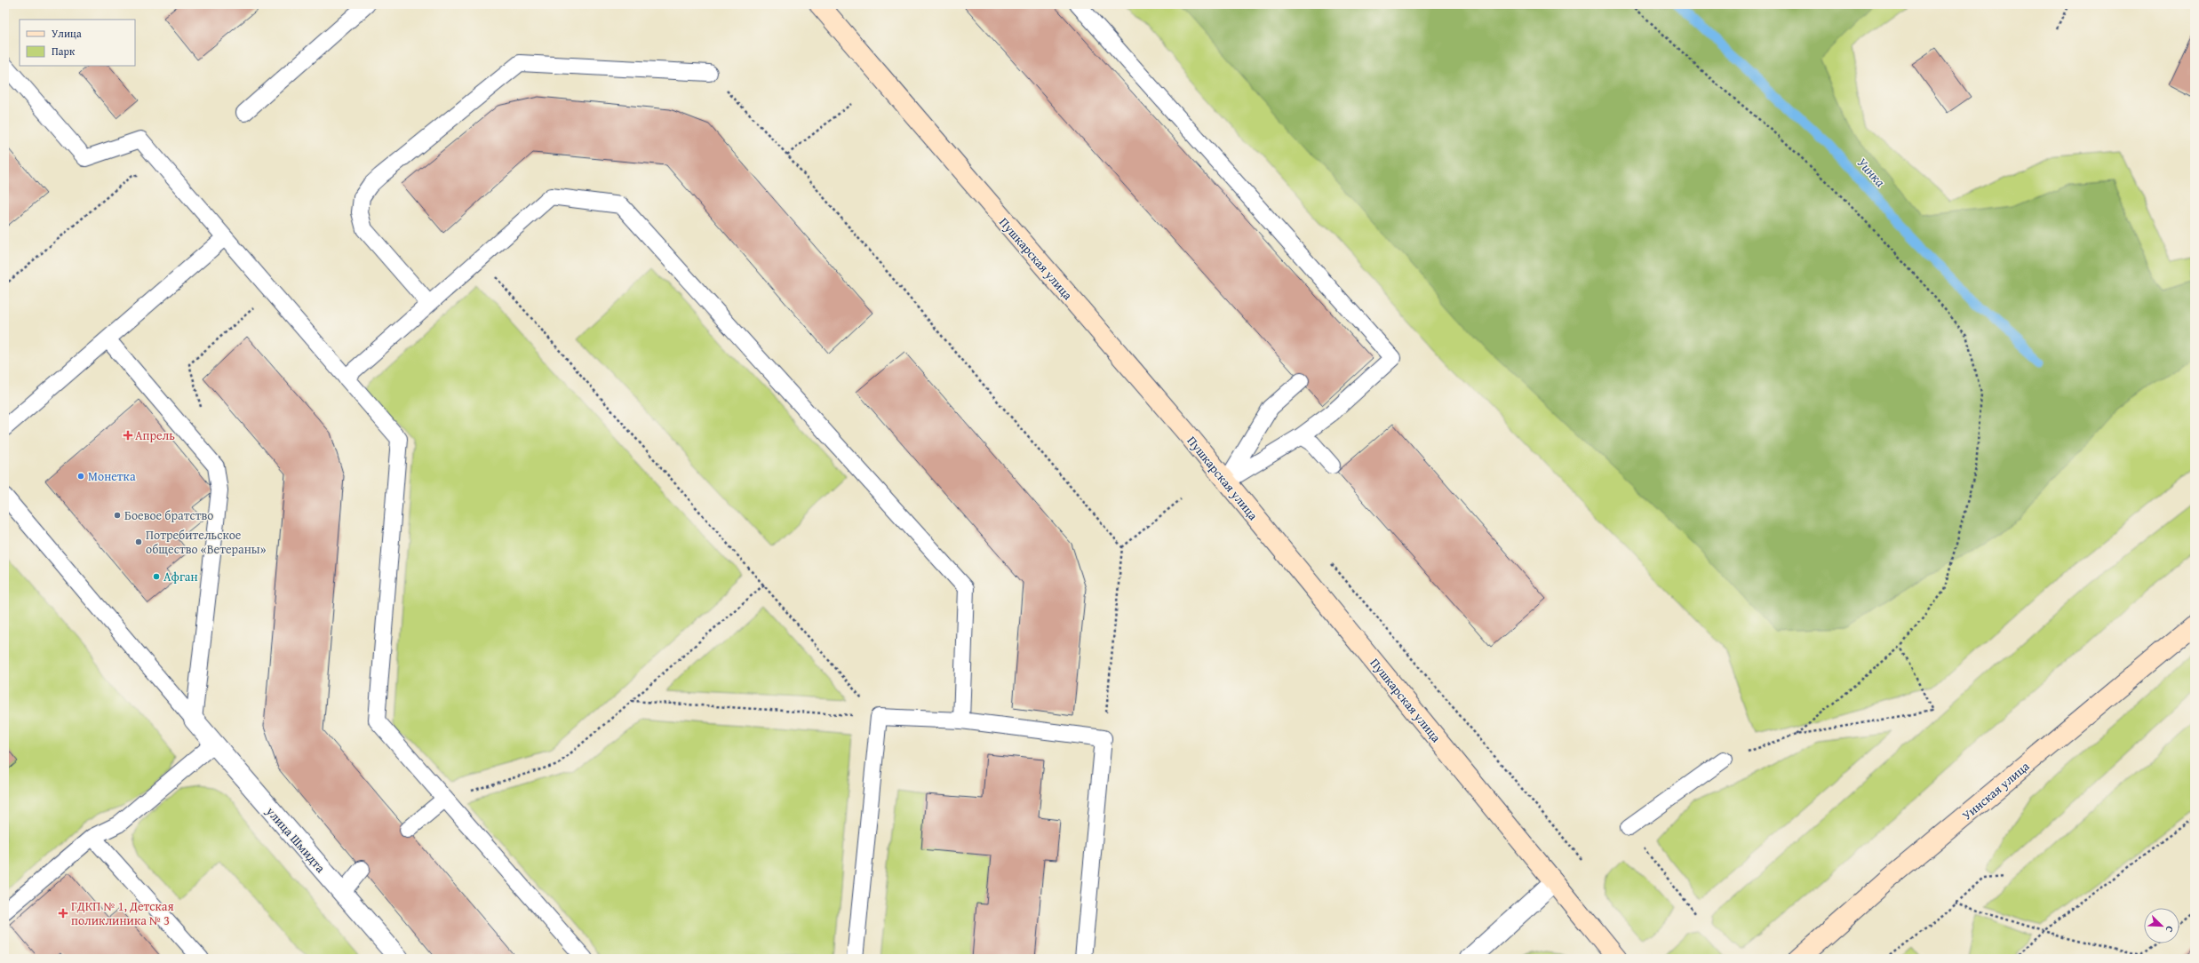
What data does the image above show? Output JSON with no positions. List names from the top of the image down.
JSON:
{
  "streets": {
    "street": ["Пушкарская улица", "Уинская улица", "улица Шмидта"]
  },
  "water": ["Уинка"],
  "places": {
    "health": ["Апрель", "ГДКП № 1, Детская поликлиника № 3"],
    "other": [
      "Монетка",
      "Боевое братство",
      "Потребительское общество «Ветераны»",
      "Афган"
    ]
  },
  "legend": ["Улица", "Парк"],
  "north": "bottom right"
}
